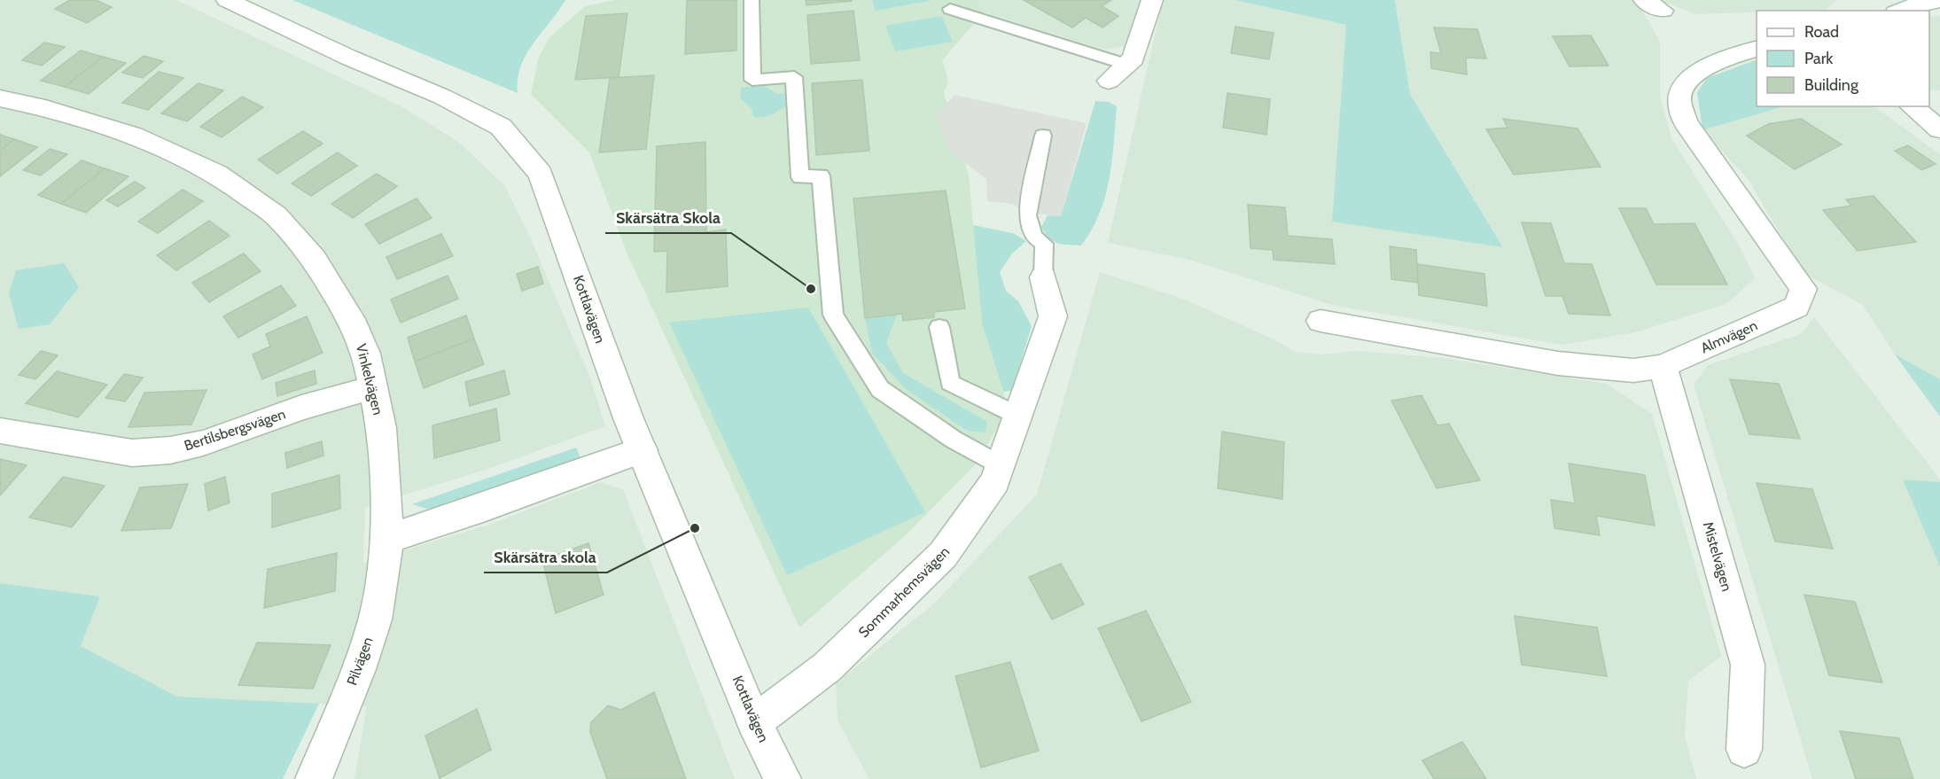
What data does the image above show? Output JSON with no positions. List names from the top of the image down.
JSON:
{
  "streets": {
    "street": [
      "Kottlavägen",
      "Almvägen",
      "Vinkelvägen",
      "Bertilsbergsvägen",
      "Mistelvägen",
      "Sommarhemsvägen",
      "Pilvägen"
    ]
  },
  "crossings": [
    ["Kottlavägen", "Sommarhemsvägen"],
    ["Almvägen", "Mistelvägen"],
    ["Vinkelvägen", "Bertilsbergsvägen"],
    ["Vinkelvägen", "Pilvägen"]
  ],
  "places": ["Skärsätra Skola", "Skärsätra skola"],
  "legend": ["Road", "Park", "Building"]
}
